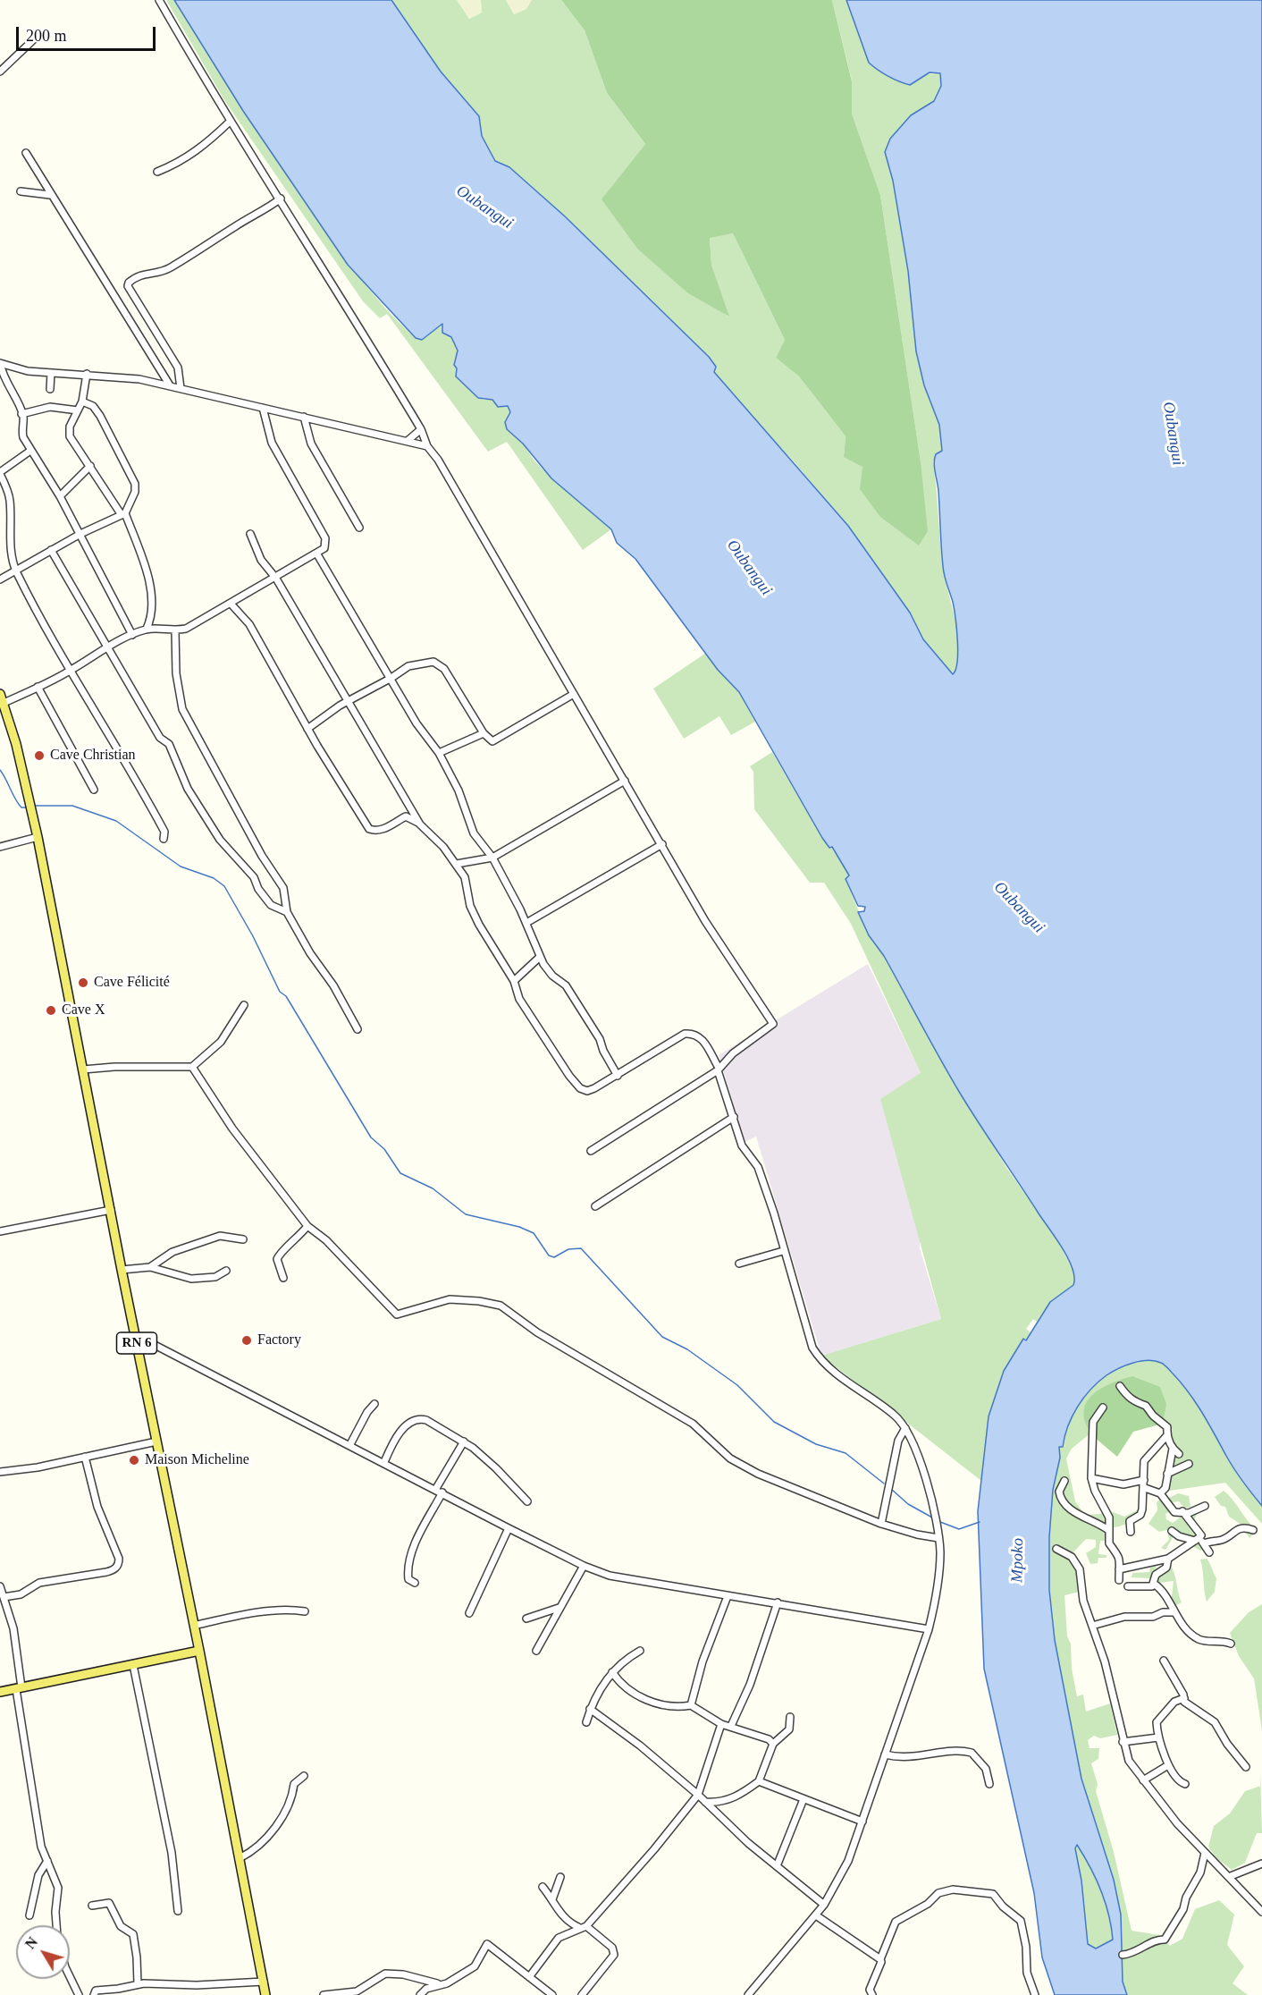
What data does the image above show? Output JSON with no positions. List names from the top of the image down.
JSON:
{
  "streets": {
    "main road": ["RN 6"]
  },
  "water": ["Oubangui", "Mpoko"],
  "places": [
    "Cave Christian",
    "Cave Félicité",
    "Cave X",
    "Factory",
    "Maison Micheline"
  ],
  "scale_bar": "200 m",
  "north": "top left"
}
